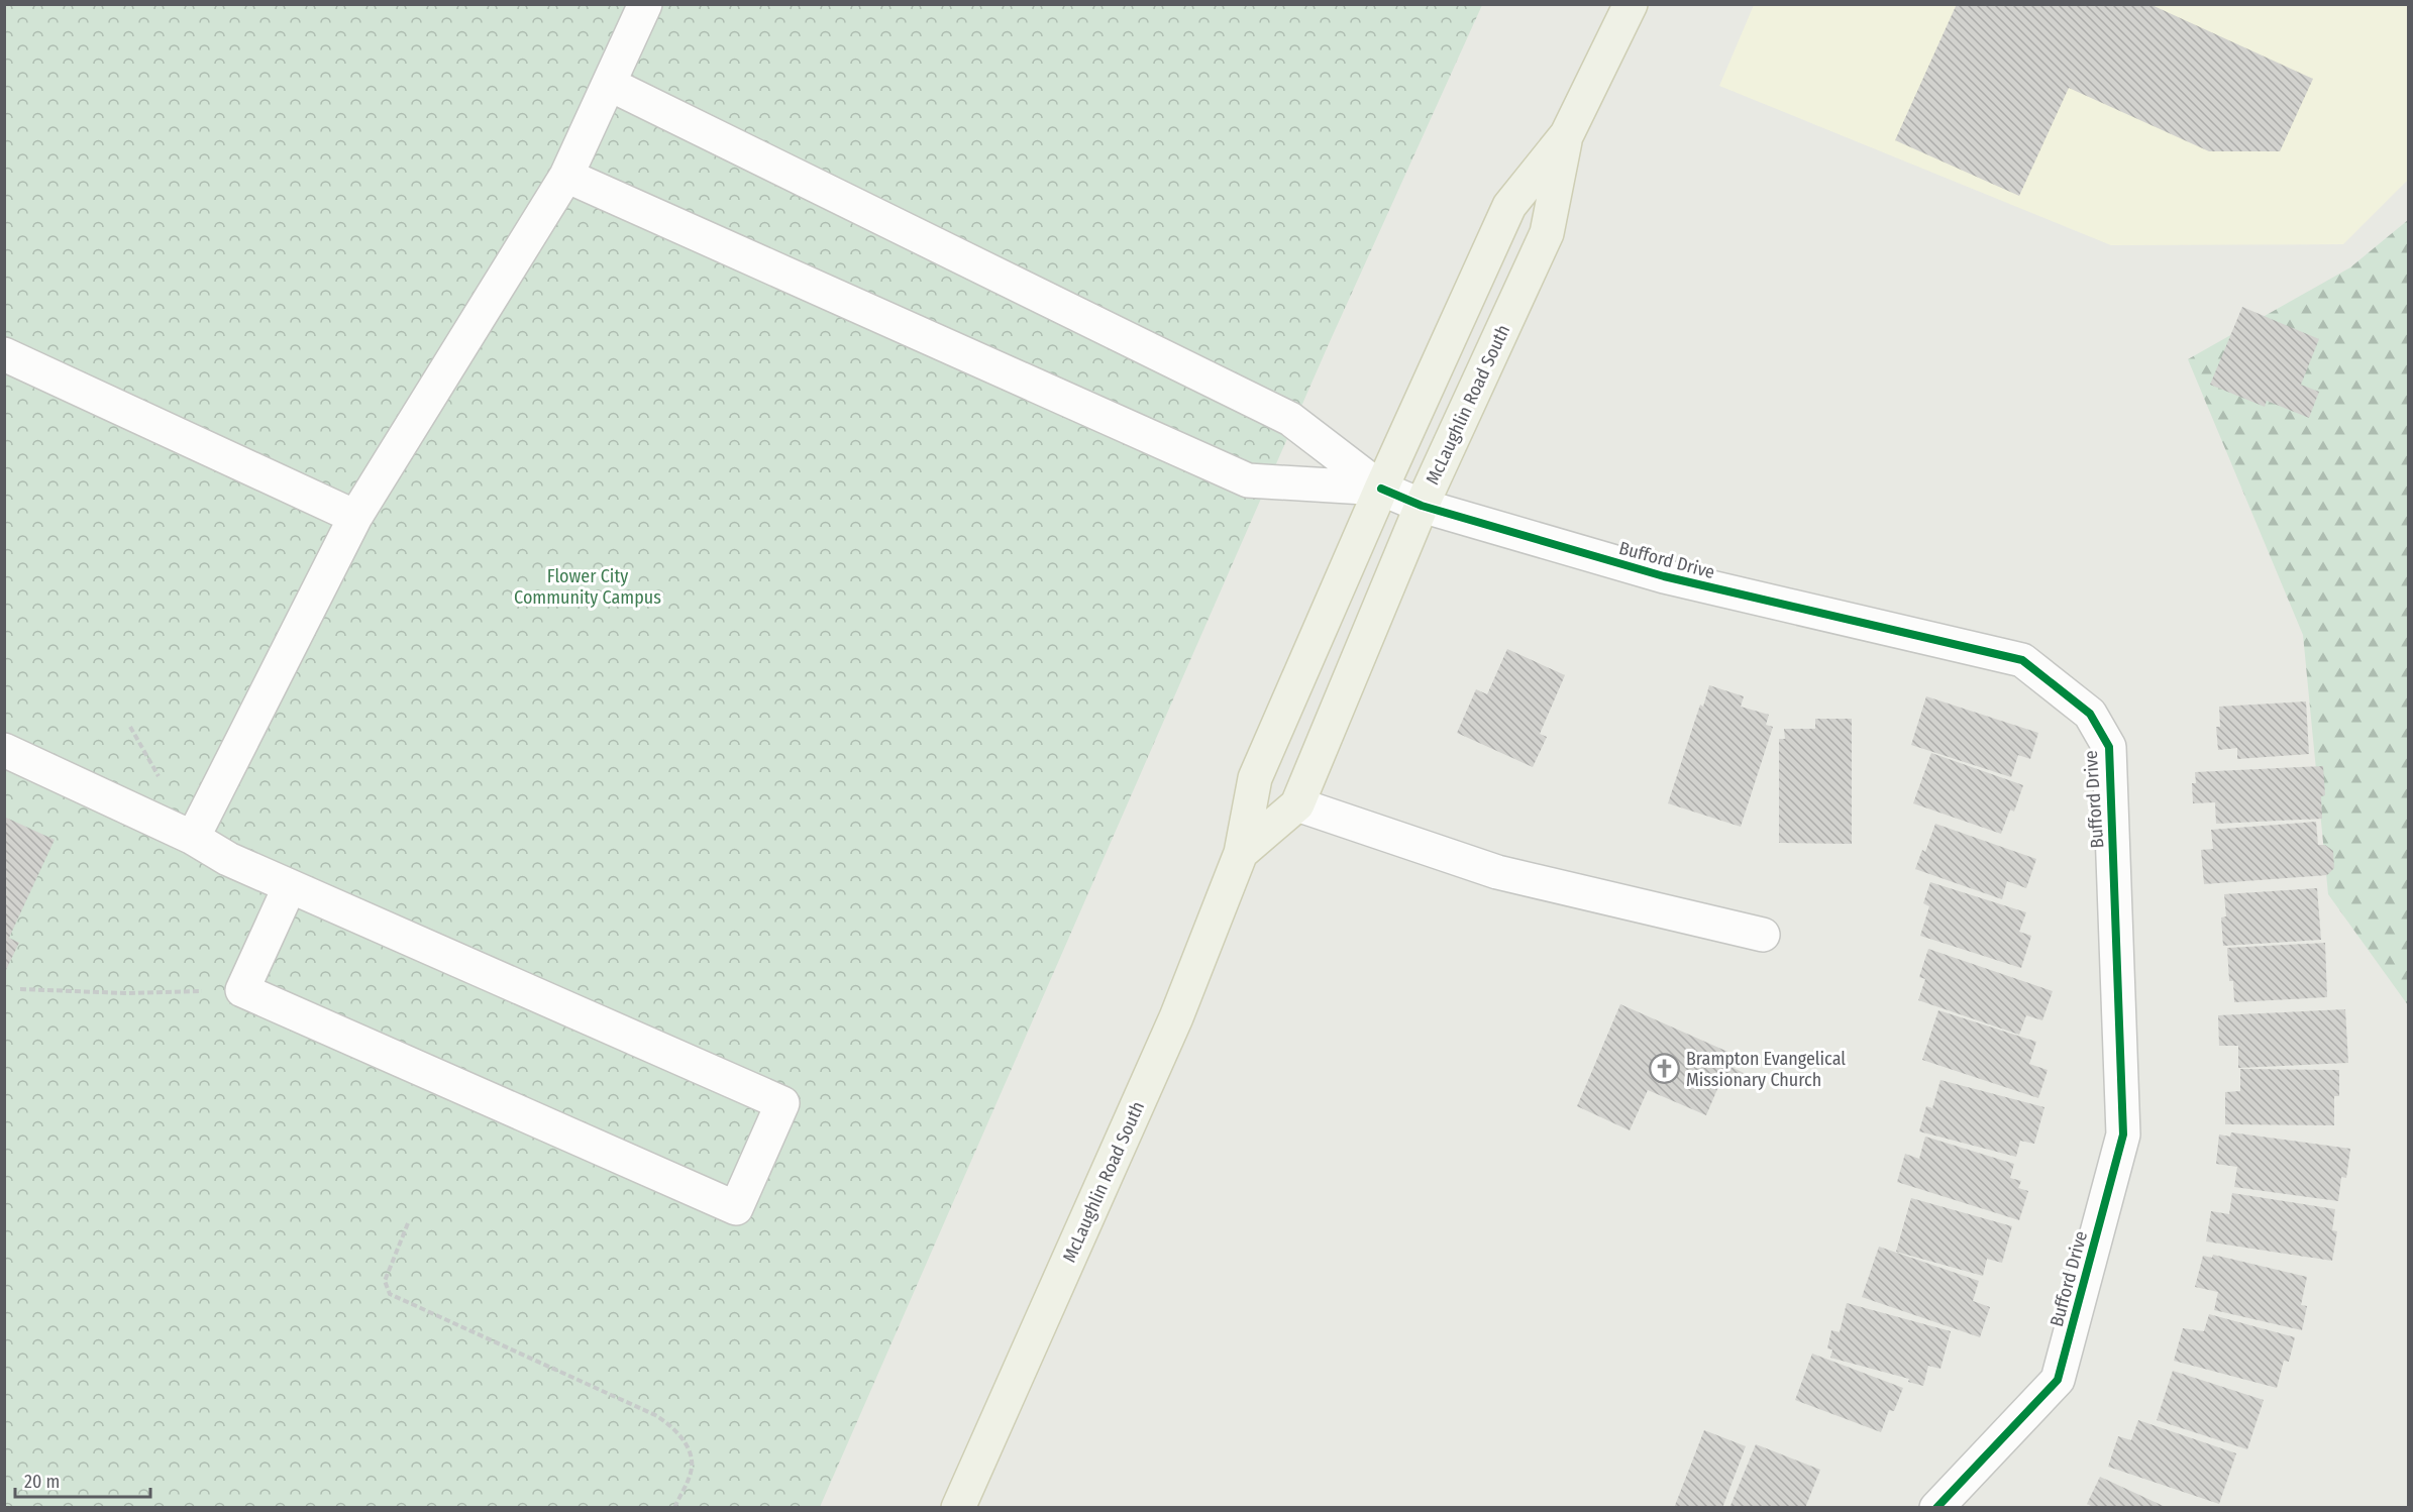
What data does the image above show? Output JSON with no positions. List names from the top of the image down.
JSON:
{
  "streets": {
    "main road": ["McLaughlin Road South"],
    "street": ["Bufford Drive"]
  },
  "crossings": [
    ["McLaughlin Road South", "Bufford Drive"]
  ],
  "parks": ["Flower City Community Campus"],
  "places": {
    "church": ["Brampton Evangelical Missionary Church"]
  },
  "scale_bar": "20 m"
}
